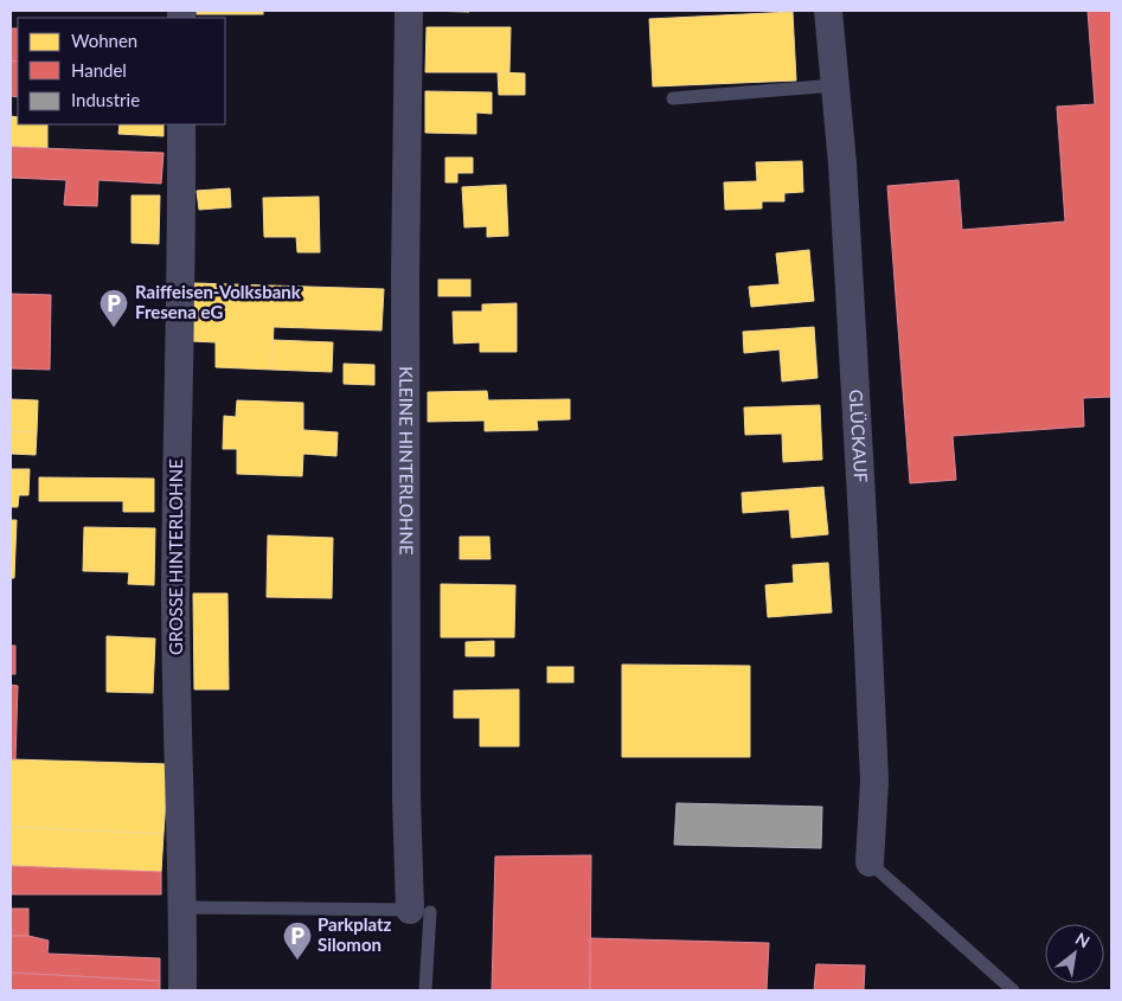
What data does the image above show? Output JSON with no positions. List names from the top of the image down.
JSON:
{
  "streets": {
    "street": ["GLÜCKAUF", "KLEINE HINTERLOHNE", "GROSSE HINTERLOHNE"]
  },
  "places": {
    "parking": ["Raiffeisen-Volksbank Fresena eG", "Parkplatz Silomon"]
  },
  "legend": ["Wohnen", "Handel", "Industrie"],
  "north": "top right"
}
